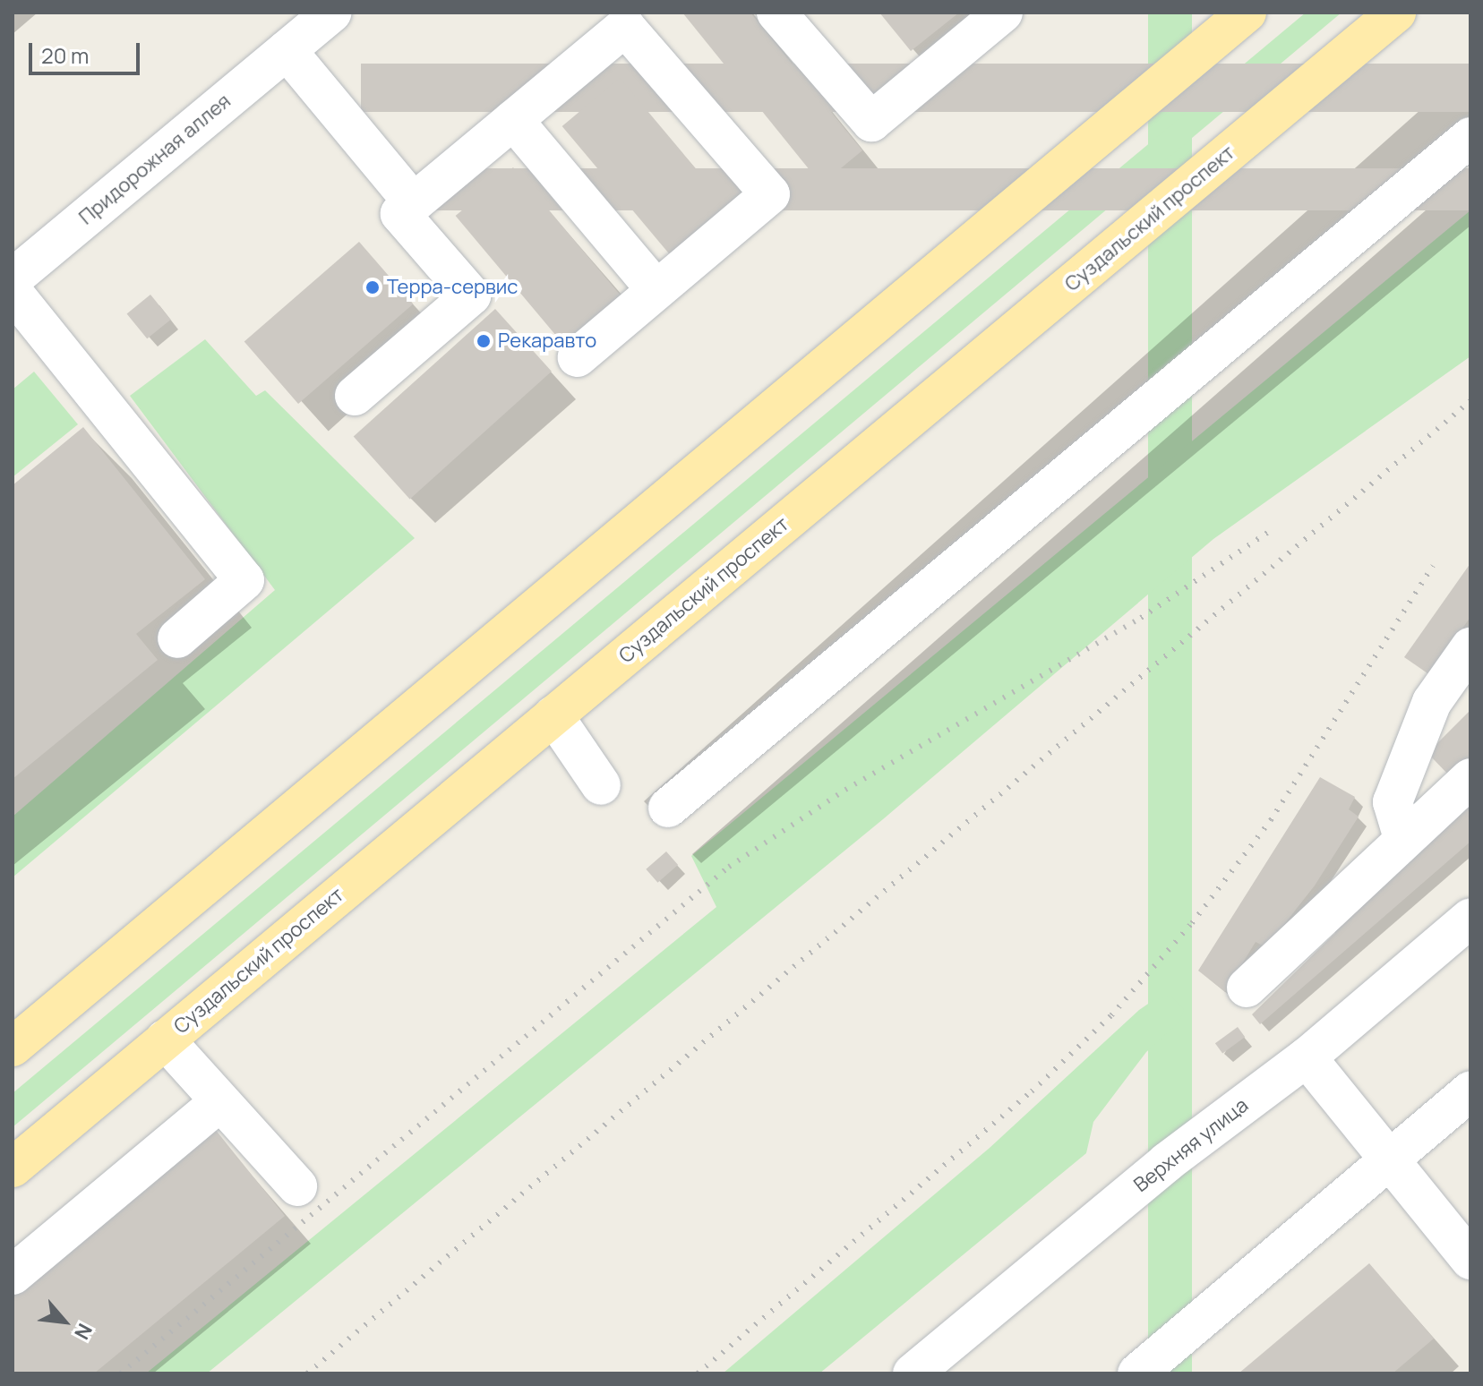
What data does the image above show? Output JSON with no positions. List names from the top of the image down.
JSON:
{
  "streets": {
    "main road": ["Суздальский проспект"],
    "street": ["Придорожная аллея", "Верхняя улица"]
  },
  "places": ["Терра-сервис", "Рекаравто"],
  "scale_bar": "20 m",
  "north": "bottom right"
}
